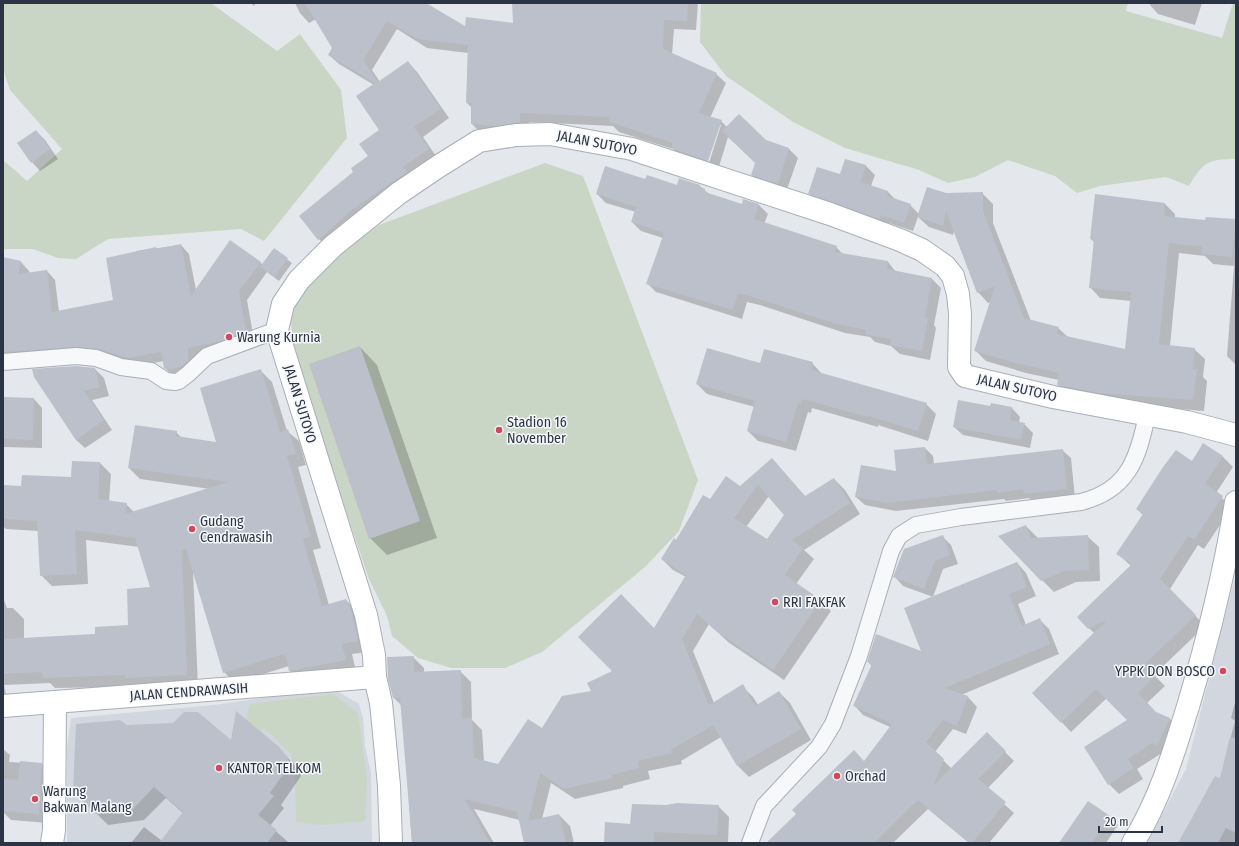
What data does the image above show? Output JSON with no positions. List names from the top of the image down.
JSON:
{
  "streets": {
    "main road": ["JALAN SUTOYO", "JALAN CENDRAWASIH"]
  },
  "crossings": [
    ["JALAN SUTOYO", "JALAN CENDRAWASIH"]
  ],
  "places": [
    "Warung Kurnia",
    "Stadion 16 November",
    "Gudang Cendrawasih",
    "RRI FAKFAK",
    "YPPK DON BOSCO",
    "KANTOR TELKOM",
    "Orchad",
    "Warung Bakwan Malang"
  ],
  "scale_bar": "20 m"
}
